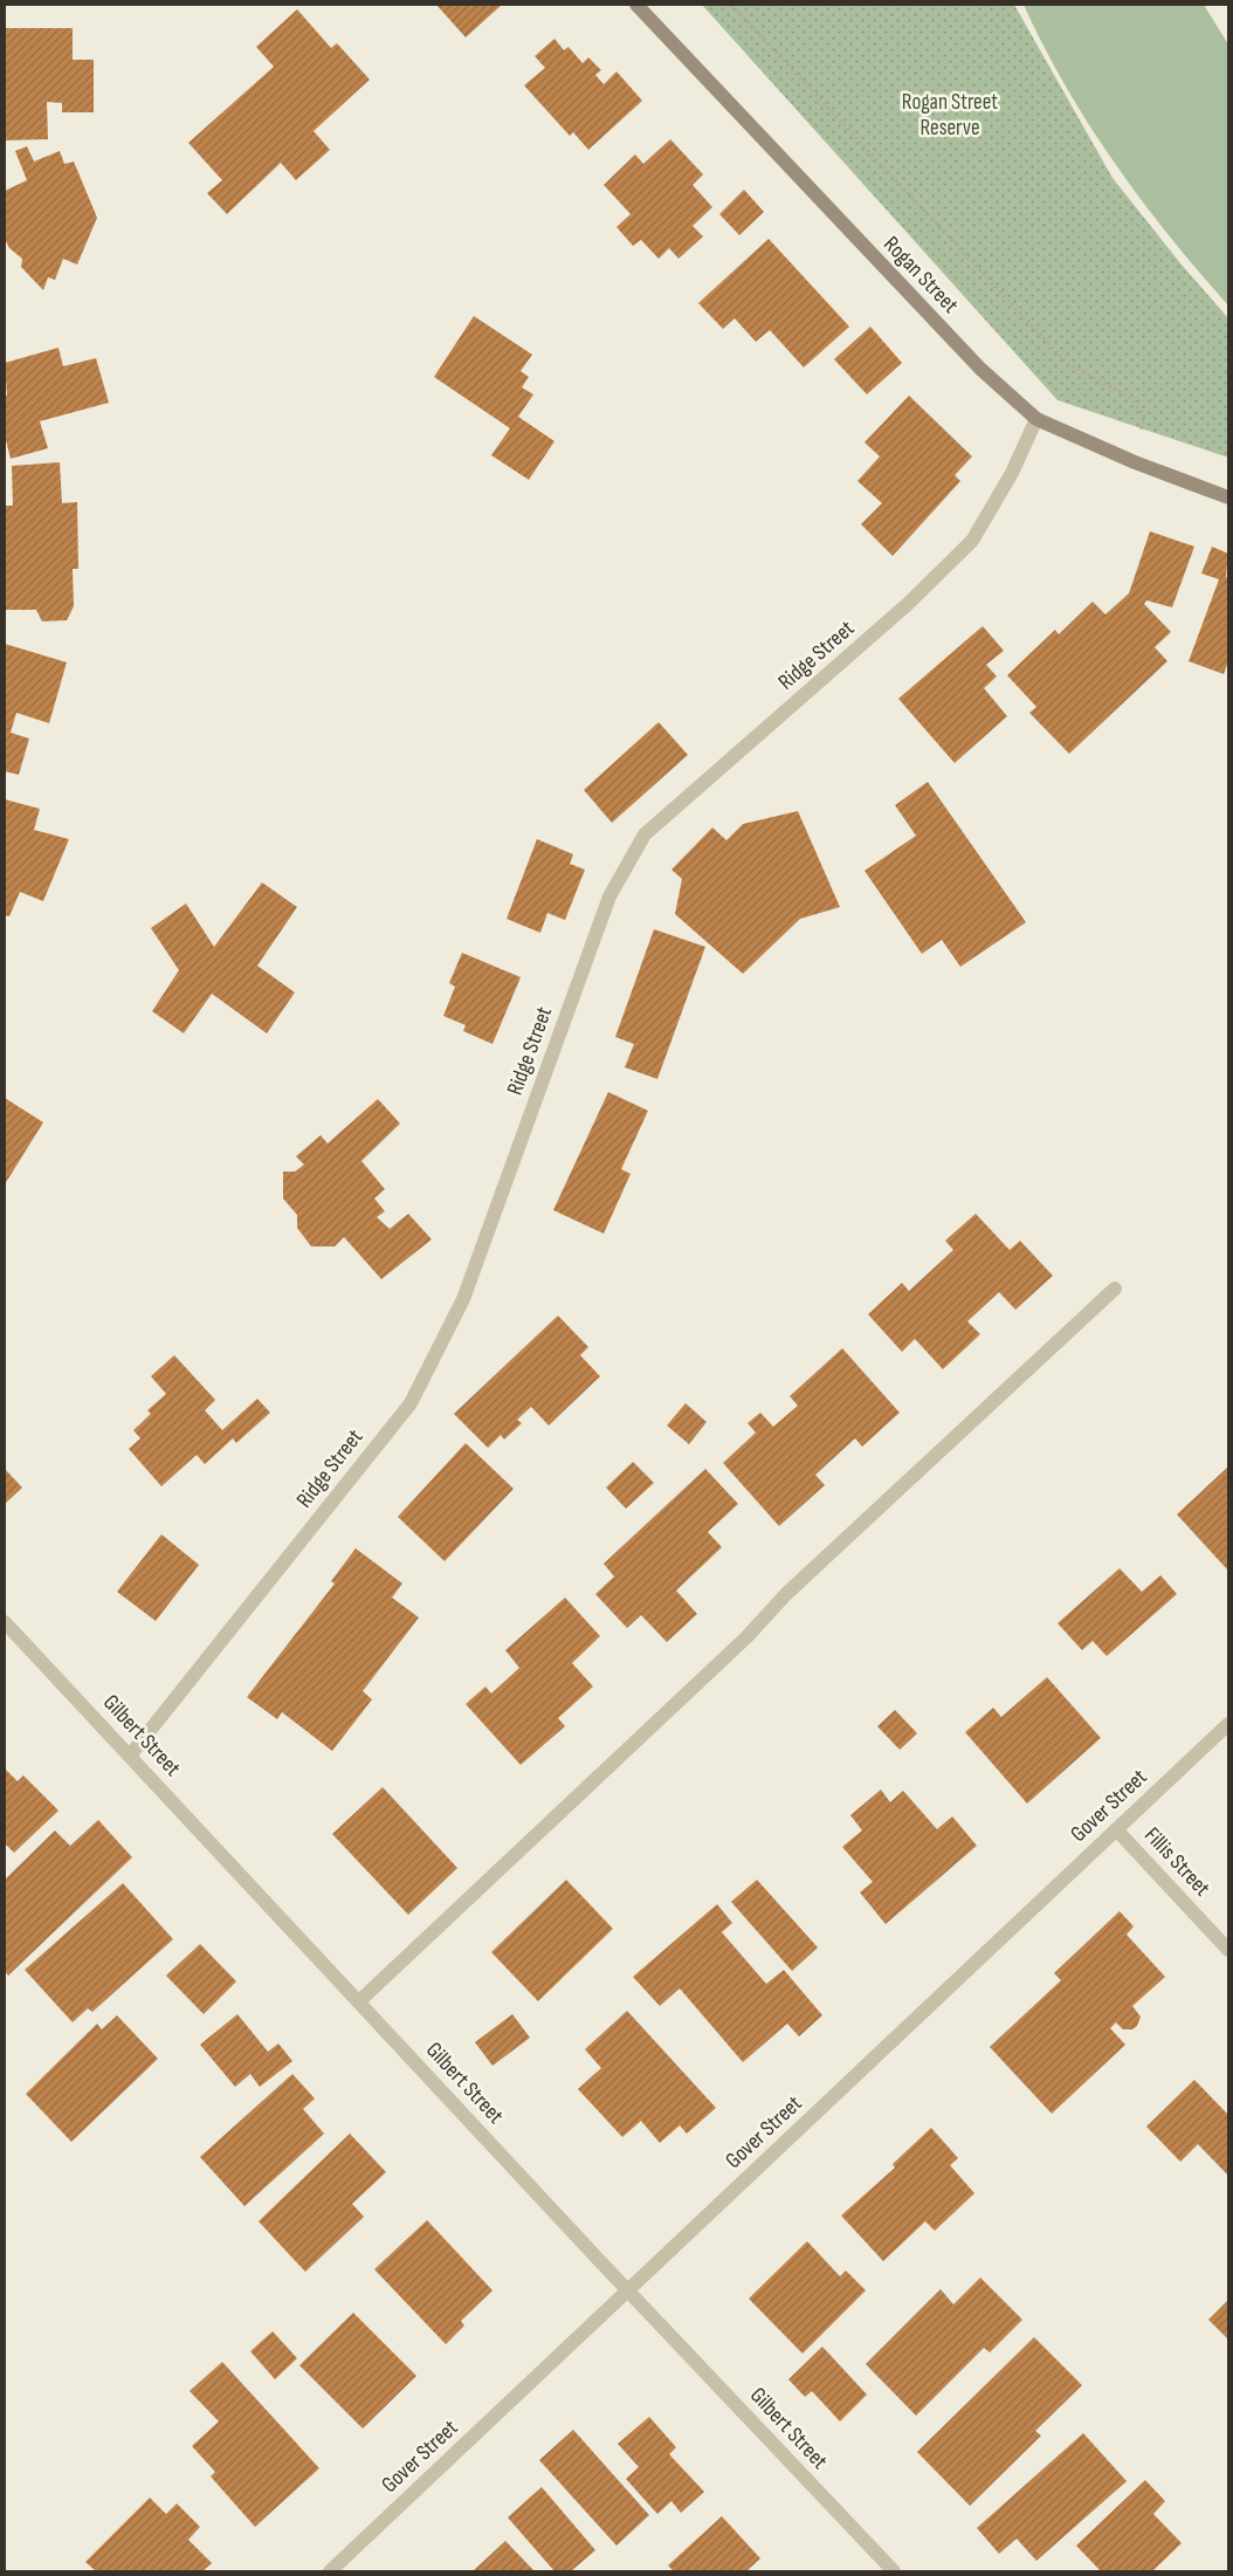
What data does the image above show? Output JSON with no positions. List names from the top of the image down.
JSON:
{
  "streets": {
    "street": [
      "Rogan Street",
      "Ridge Street",
      "Gilbert Street",
      "Gover Street",
      "Fillis Street"
    ]
  },
  "crossings": [
    ["Rogan Street", "Ridge Street"],
    ["Ridge Street", "Gilbert Street"],
    ["Gilbert Street", "Gover Street"],
    ["Gover Street", "Fillis Street"]
  ],
  "parks": ["Rogan Street Reserve"]
}
